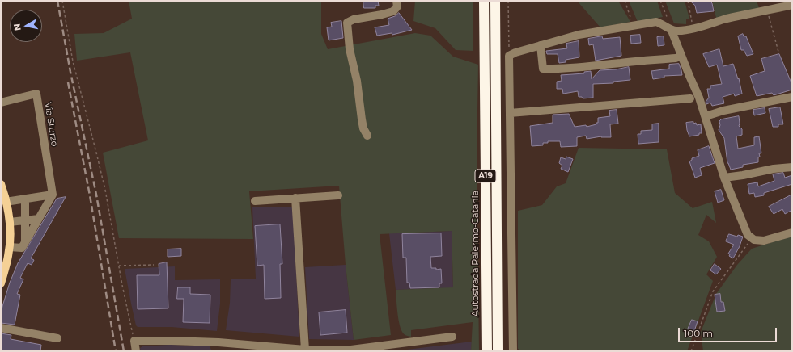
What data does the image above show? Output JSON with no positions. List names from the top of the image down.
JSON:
{
  "streets": {
    "highway": ["A19", "Autostrada Palermo-Catania"],
    "street": ["Via Sturzo"]
  },
  "scale_bar": "100 m",
  "north": "left"
}
